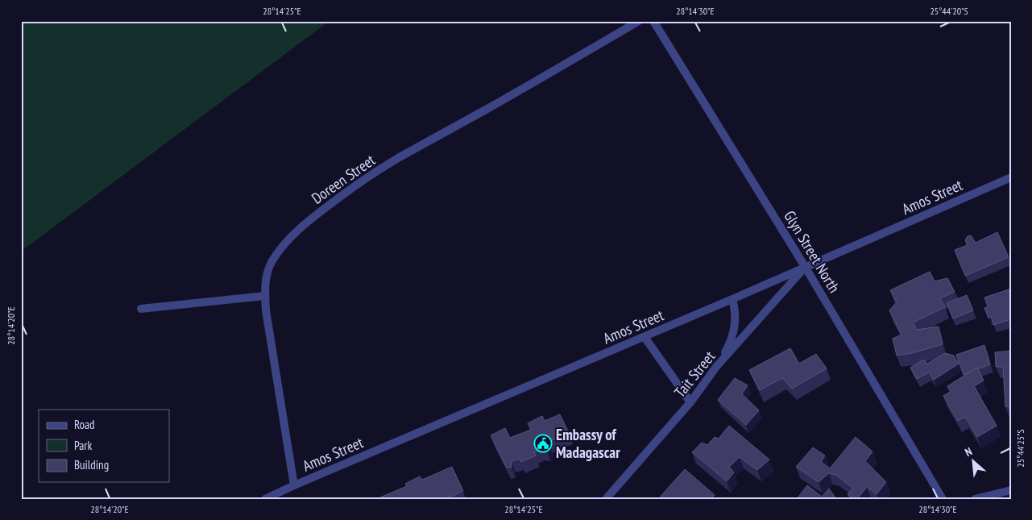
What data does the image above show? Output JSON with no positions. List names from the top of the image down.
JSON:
{
  "streets": {
    "street": [
      "Doreen Street",
      "Amos Street",
      "Glyn Street North",
      "Tait Street"
    ]
  },
  "crossings": [
    ["Doreen Street", "Amos Street"],
    ["Amos Street", "Glyn Street North"],
    ["Amos Street", "Tait Street"],
    ["Glyn Street North", "Tait Street"]
  ],
  "places": {
    "public building": ["Embassy of Madagascar"]
  },
  "legend": ["Road", "Park", "Building"],
  "north": "top left",
  "coordinates": [
    "28°14'25\"E",
    "28°14'30\"E",
    "25°44'20\"S",
    "28°14'20\"E",
    "25°44'25\"S"
  ]
}
